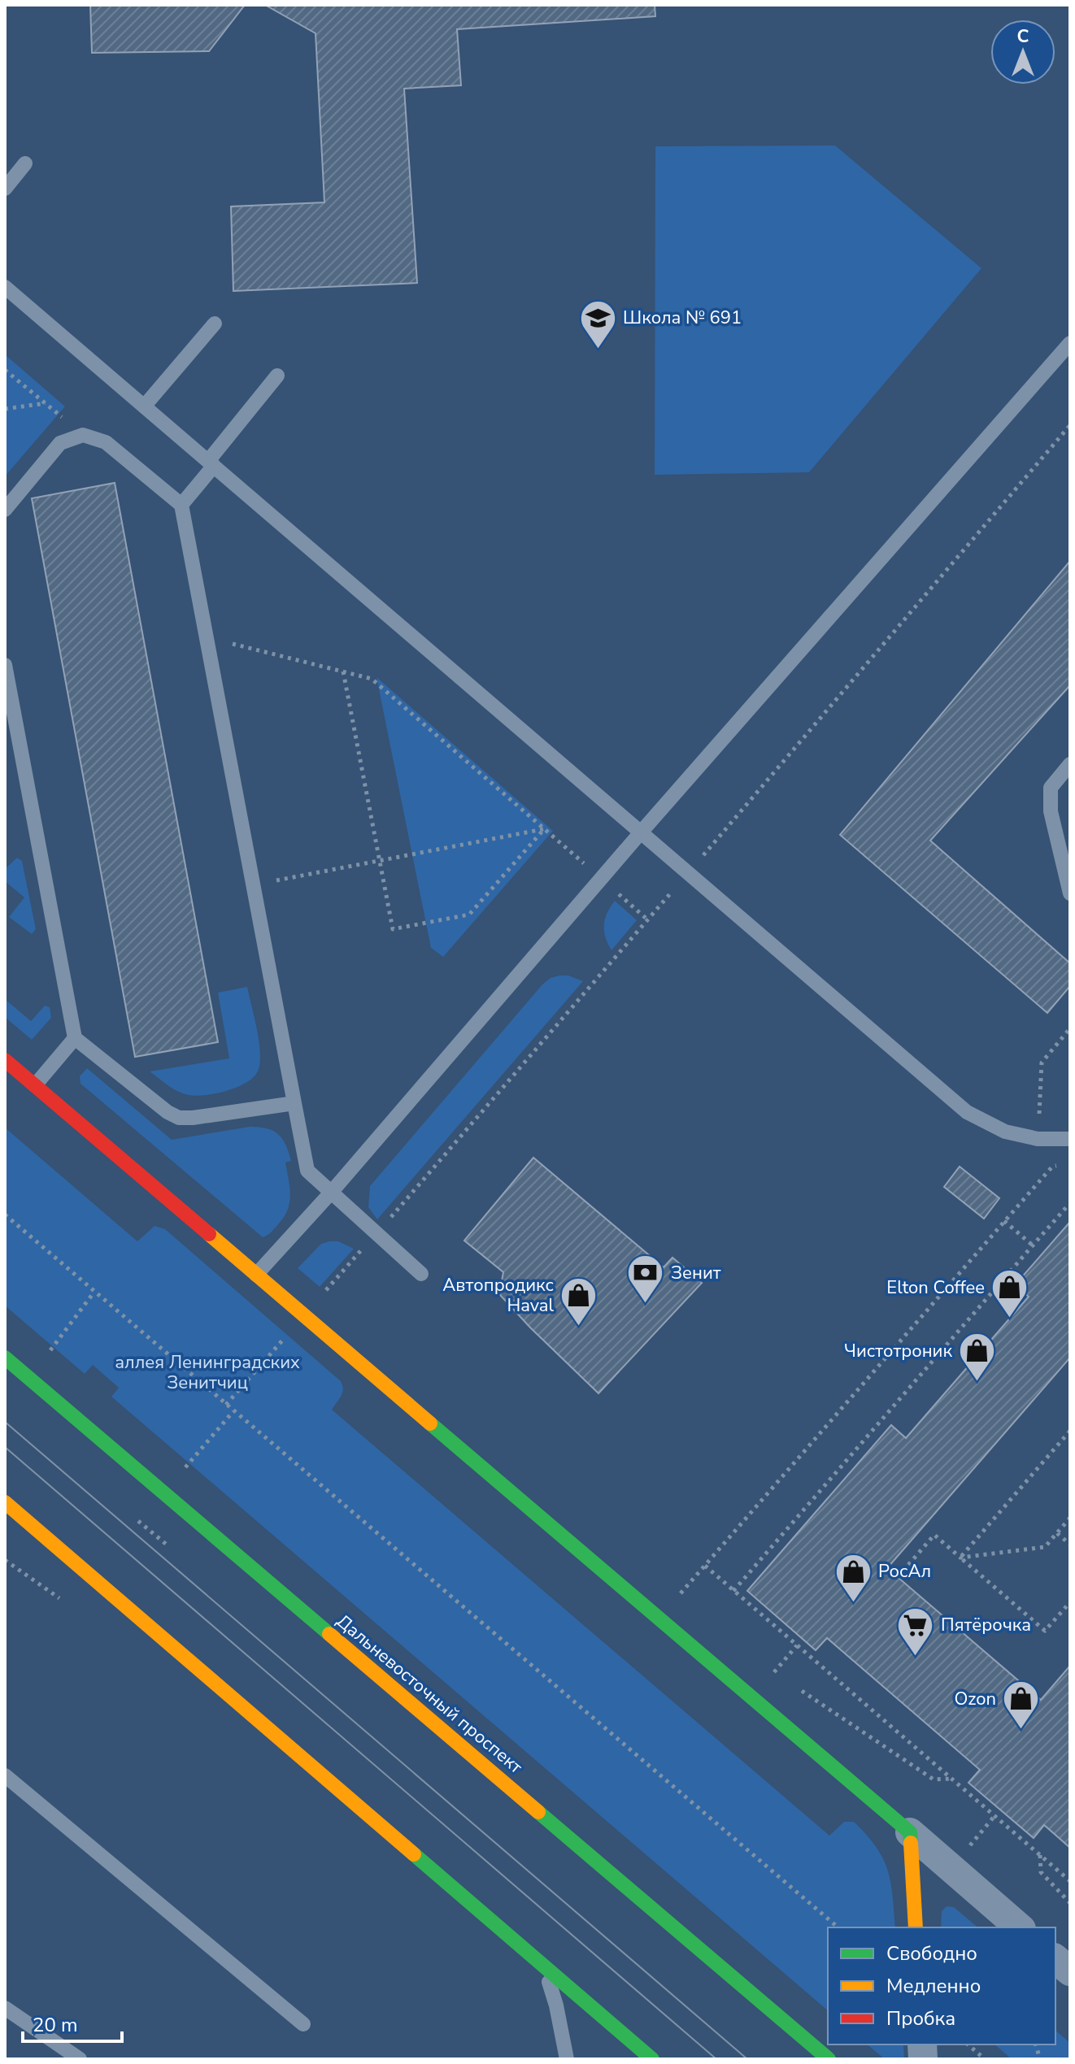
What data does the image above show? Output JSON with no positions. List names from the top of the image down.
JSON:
{
  "streets": {
    "main road": ["Дальневосточный проспект"]
  },
  "parks": ["аллея Ленинградских Зенитчиц"],
  "places": {
    "school or university": ["Школа № 691"],
    "bank": ["Зенит"],
    "shop": [
      "Elton Coffee",
      "Автопродикс Haval",
      "Чистотроник",
      "РосАл",
      "Ozon"
    ],
    "supermarket": ["Пятёрочка"]
  },
  "legend": ["Свободно", "Медленно", "Пробка"],
  "scale_bar": "20 m",
  "north": "top"
}
